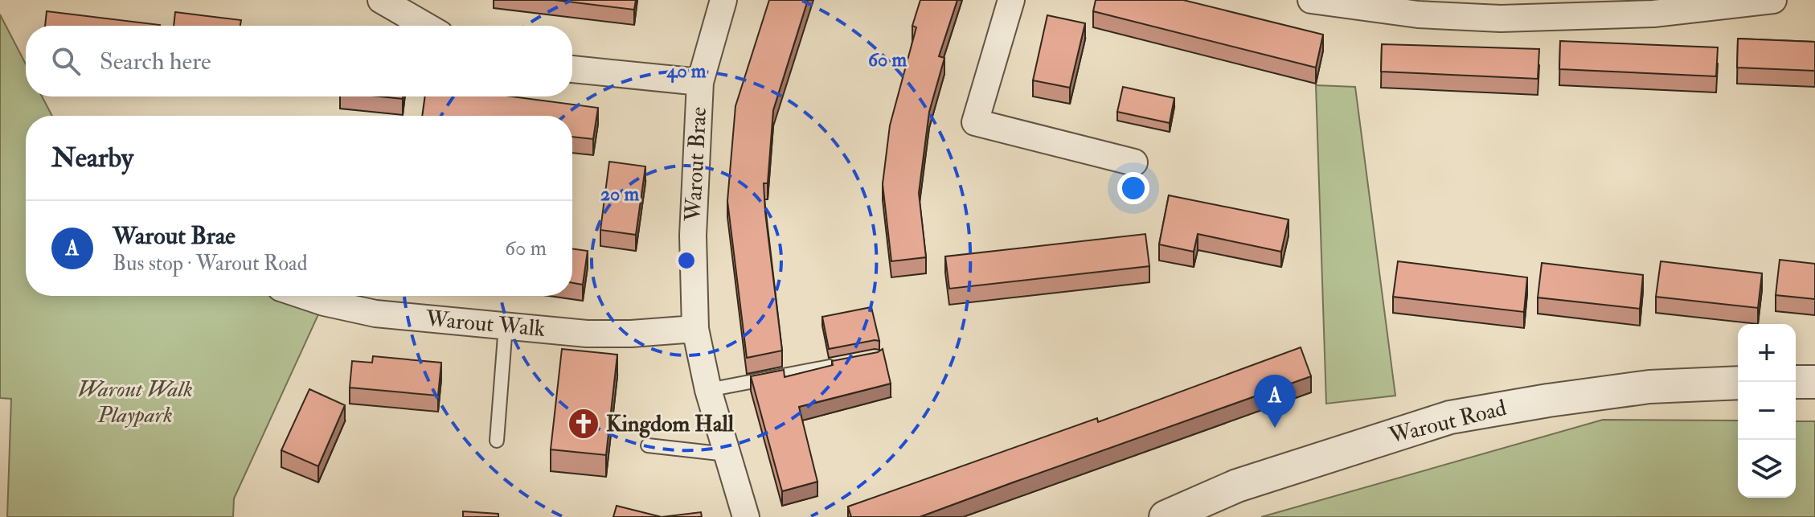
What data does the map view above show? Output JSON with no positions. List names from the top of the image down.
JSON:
{
  "streets": {
    "street": ["Warout Brae", "Warout Walk", "Warout Road"]
  },
  "crossings": [
    ["Warout Brae", "Warout Walk"]
  ],
  "parks": ["Warout Walk Playpark"],
  "places": {
    "church": ["Kingdom Hall"]
  },
  "page": {
    "search": "Search here",
    "heading": "Nearby",
    "list": [
      {
        "mark": "A",
        "name": "Warout Brae",
        "note": "Bus stop · Warout Road",
        "value": "60 m"
      }
    ],
    "map_buttons": ["+", "−"],
    "pins": "A"
  },
  "rings": ["60 m", "40 m", "20 m"]
}
